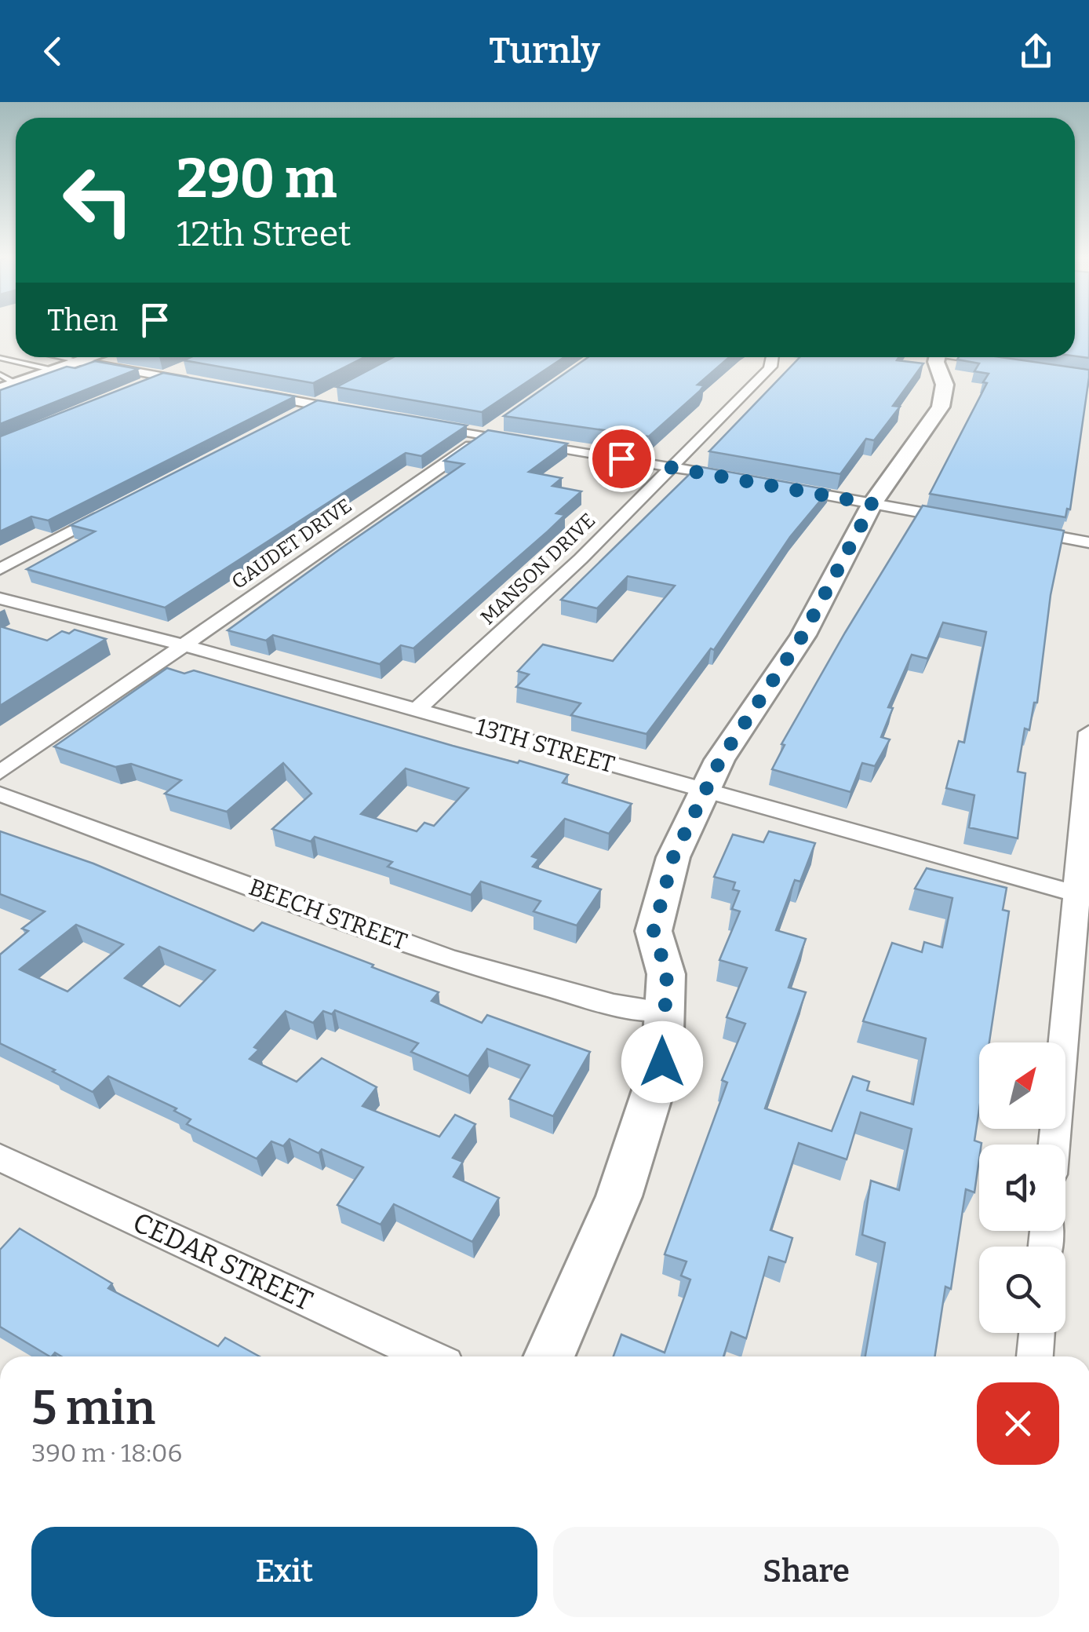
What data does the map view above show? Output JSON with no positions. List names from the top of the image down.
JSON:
{
  "streets": {
    "street": [
      "GAUDET DRIVE",
      "MANSON DRIVE",
      "13TH STREET",
      "BEECH STREET",
      "CEDAR STREET"
    ]
  },
  "crossings": [
    ["GAUDET DRIVE", "13TH STREET"],
    ["MANSON DRIVE", "13TH STREET"]
  ],
  "north": "top right",
  "page": {
    "header": "Turnly",
    "turn": ["290 m", "12th Street"],
    "then": "Then",
    "heading": ["5 min", "390 m · 18:06"],
    "buttons": ["Exit", "Share"]
  }
}
